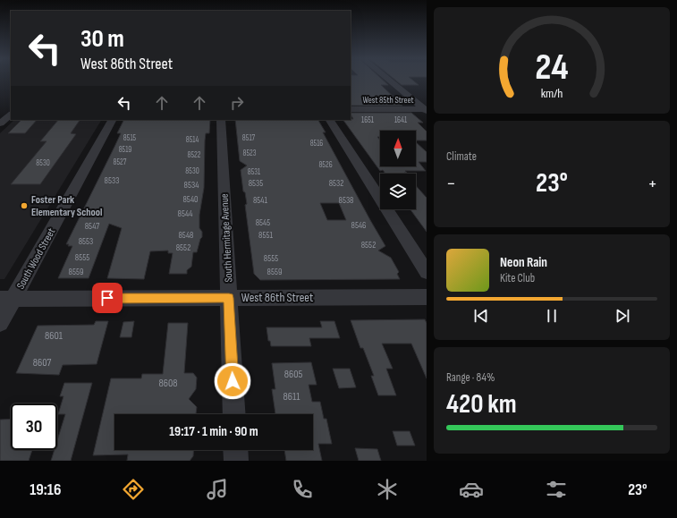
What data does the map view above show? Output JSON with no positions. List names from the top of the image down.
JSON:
{
  "streets": {
    "street": [
      "West 85th Street",
      "South Hermitage Avenue",
      "South Wood Street",
      "West 86th Street"
    ]
  },
  "crossings": [
    ["South Hermitage Avenue", "West 86th Street"],
    ["South Wood Street", "West 86th Street"]
  ],
  "places": ["Foster Park Elementary School"],
  "house_numbers": [
    "1651",
    "1641",
    "8515",
    "8517",
    "8514",
    "8516",
    "8519",
    "8523",
    "8522",
    "8527",
    "8530",
    "8526",
    "8530",
    "8531",
    "8533",
    "8535",
    "8532",
    "8534",
    "8540",
    "8541",
    "8538",
    "8544",
    "8545",
    "8546",
    "8547",
    "8548",
    "8551",
    "8553",
    "8552",
    "8552",
    "8555",
    "8555",
    "8559",
    "8559",
    "8601",
    "8607",
    "8605",
    "8608",
    "8611"
  ],
  "north": "top",
  "page": {
    "turn": ["30 m", "West 86th Street"],
    "tile": [
      "Climate",
      ["Range · 84%", "420 km"]
    ],
    "heat": ["−", "23°", "+"],
    "song": ["Neon Rain", "Kite Club"],
    "limit": "30",
    "trip": "19:17 · 1 min · 90 m",
    "tabs": ["19:16", "23°"],
    "gauge": ["24", "km/h"]
  }
}
